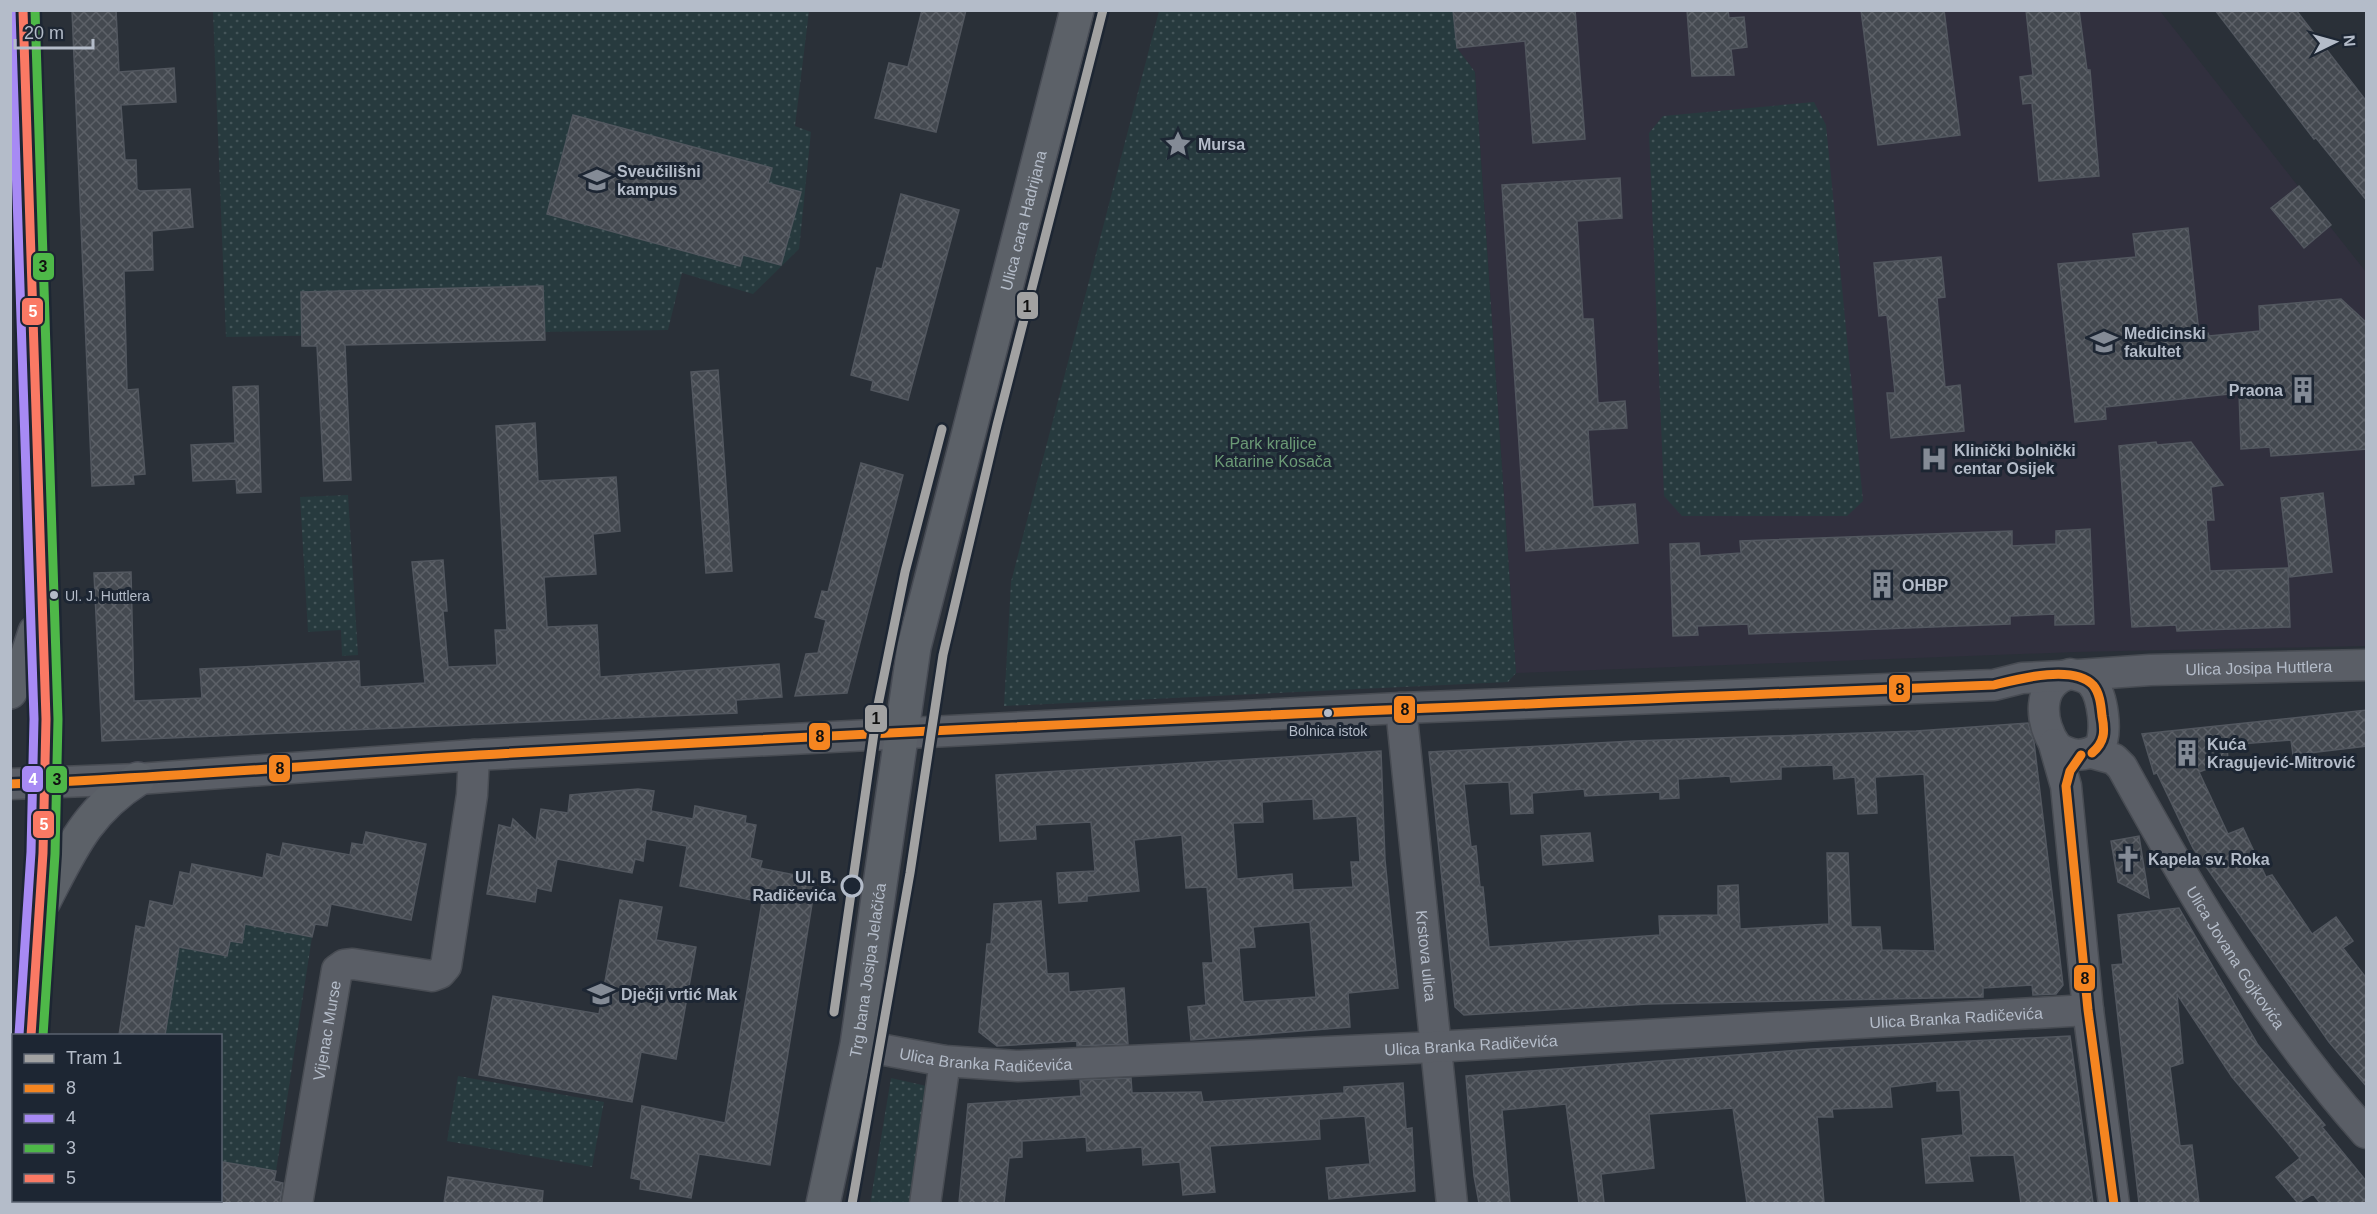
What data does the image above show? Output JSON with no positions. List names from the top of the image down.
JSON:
{
  "streets": {
    "main road": ["Ulica cara Hadrijana", "Trg bana Josipa Jelačića"],
    "street": [
      "Ulica Josipa Huttlera",
      "Krstova ulica",
      "Ulica Jovana Gojkovića",
      "Ulica Branka Radičevića",
      "Vijenac Murse"
    ]
  },
  "crossings": [
    ["Ulica cara Hadrijana", "Trg bana Josipa Jelačića"],
    ["Ulica Josipa Huttlera", "Krstova ulica"],
    ["Ulica Josipa Huttlera", "Ulica Jovana Gojkovića"],
    ["Krstova ulica", "Ulica Branka Radičevića"],
    ["Trg bana Josipa Jelačića", "Ulica Branka Radičevića"]
  ],
  "parks": ["Park kraljice Katarine Kosača"],
  "places": {
    "place": ["Mursa"],
    "school or university": ["Sveučilišni kampus", "Medicinski fakultet", "Dječji vrtić Mak"],
    "building": ["Praona", "OHBP", "Kuća Kragujević-Mitrović"],
    "hospital": ["Klinički bolnički centar Osijek"],
    "other": ["Ul. J. Huttlera", "Bolnica istok", "Ul. B. Radičevića"],
    "church": ["Kapela sv. Roka"]
  },
  "lines": [
    "tram line 1",
    "transit line 4",
    "transit line 3",
    "transit line 5",
    "transit line 8"
  ],
  "legend": [
    "Tram 1",
    "8",
    "4",
    "3",
    "5"
  ],
  "scale_bar": "20 m",
  "north": "right"
}
